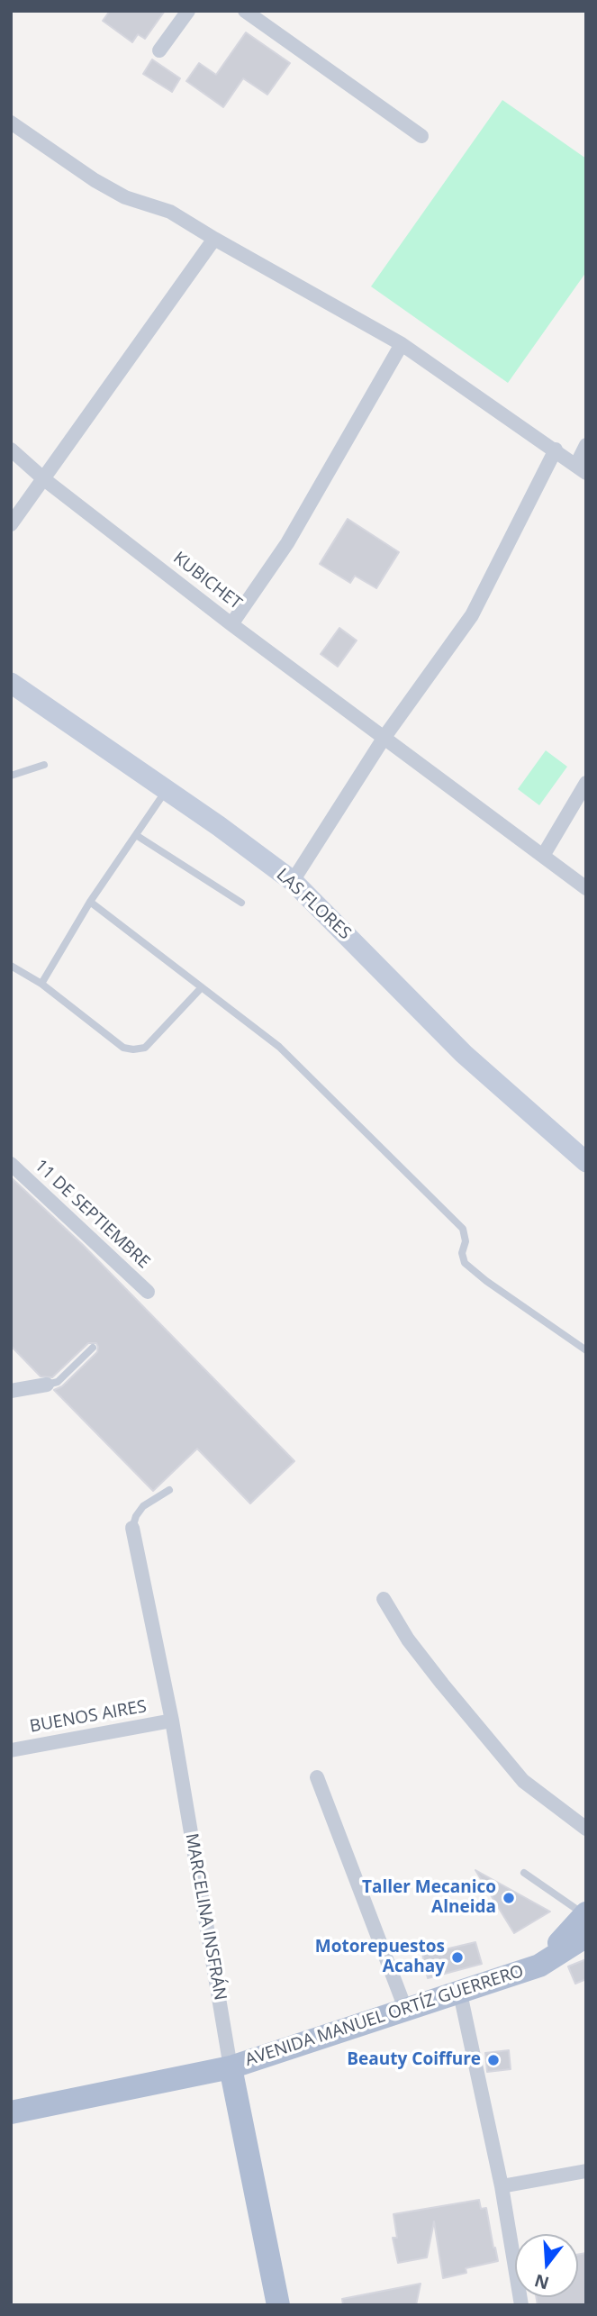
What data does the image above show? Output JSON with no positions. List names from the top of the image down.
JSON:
{
  "streets": {
    "main road": ["MARCELINA INSFRÁN", "AVENIDA MANUEL ORTÍZ GUERRERO"],
    "street": [
      "KUBICHET",
      "LAS FLORES",
      "11 DE SEPTIEMBRE",
      "BUENOS AIRES"
    ]
  },
  "crossings": [
    ["BUENOS AIRES", "MARCELINA INSFRÁN"],
    ["MARCELINA INSFRÁN", "AVENIDA MANUEL ORTÍZ GUERRERO"]
  ],
  "places": ["Taller Mecanico Alneida", "Motorepuestos Acahay", "Beauty Coiffure"],
  "north": "bottom"
}
